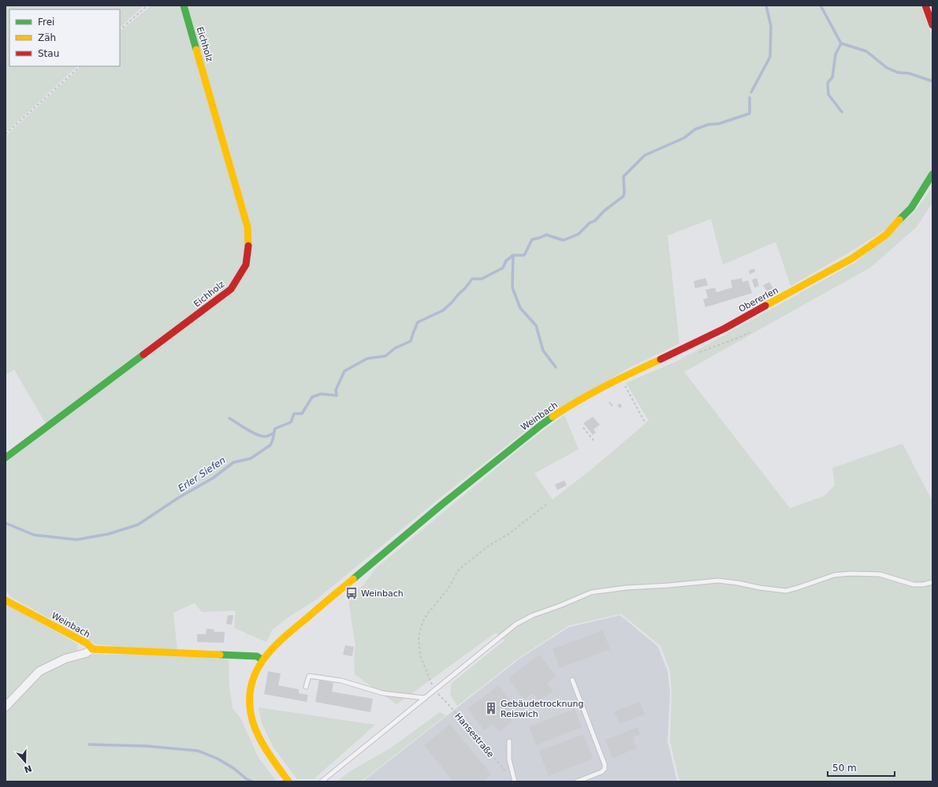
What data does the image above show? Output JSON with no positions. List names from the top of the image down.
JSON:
{
  "streets": {
    "main road": ["Eichholz", "Obererlen", "Weinbach"],
    "path": ["Hansestraße"]
  },
  "crossings": [
    ["Obererlen", "Weinbach"]
  ],
  "water": ["Erler Siefen"],
  "places": {
    "bus stop": ["Weinbach"],
    "building": ["Gebäudetrocknung Reiswich"]
  },
  "legend": ["Frei", "Zäh", "Stau"],
  "scale_bar": "50 m",
  "north": "bottom"
}
